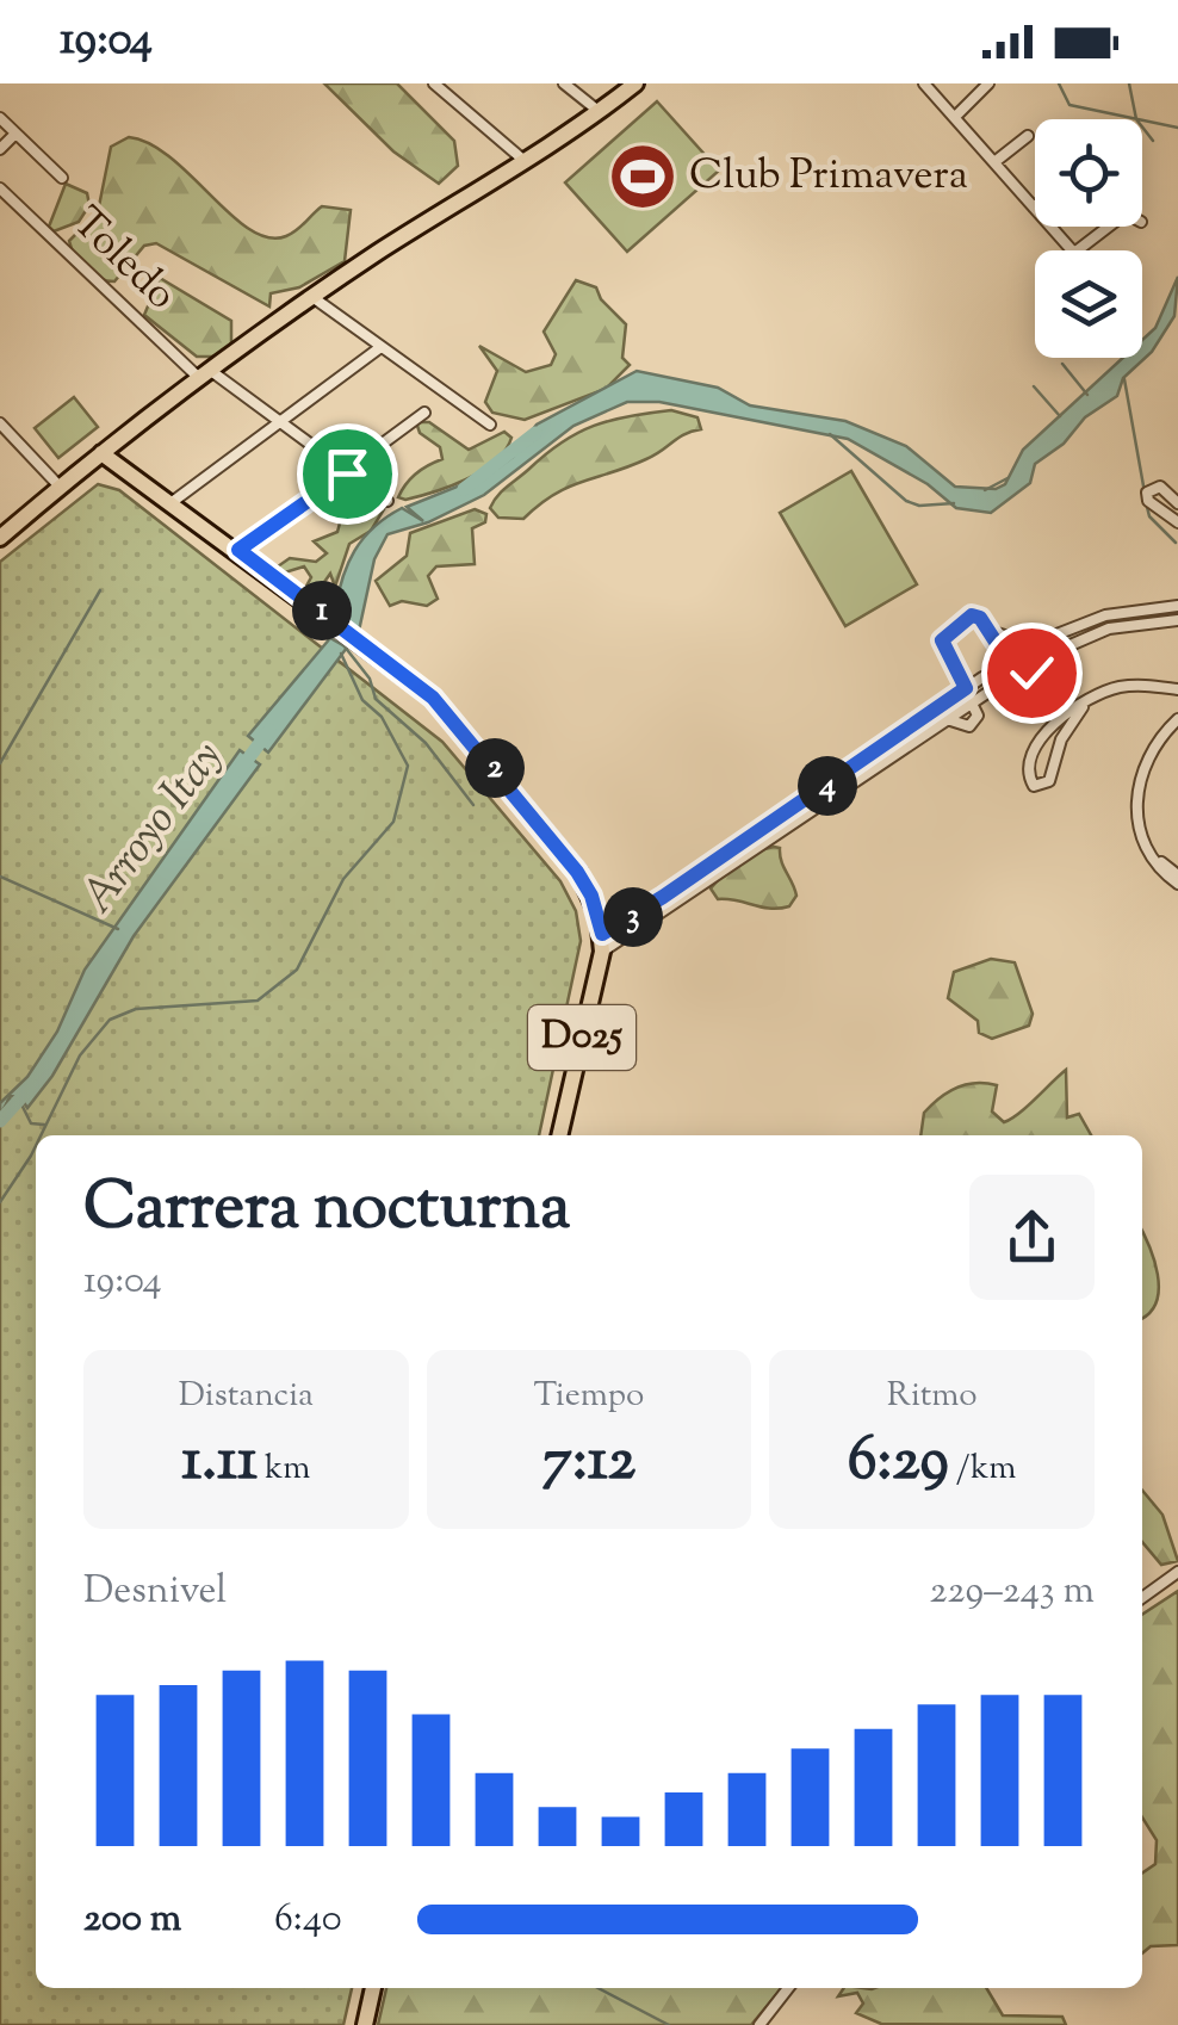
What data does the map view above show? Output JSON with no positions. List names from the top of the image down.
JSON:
{
  "streets": {
    "main road": ["D025"],
    "street": ["Toledo"]
  },
  "water": ["Arroyo Itay"],
  "places": {
    "sports": ["Club Primavera"]
  },
  "page": {
    "status": "19:04",
    "pins": [
      "1",
      "2",
      "4",
      "3"
    ],
    "heading": ["Carrera nocturna", "19:04"],
    "stats": [
      ["Distancia", "1.11 km"],
      ["Tiempo", "7:12"],
      ["Ritmo", "6:29 /km"]
    ],
    "chart": ["Desnivel", "229–243 m"],
    "list": [
      {
        "name": "200 m",
        "note": "6:40"
      }
    ]
  }
}
